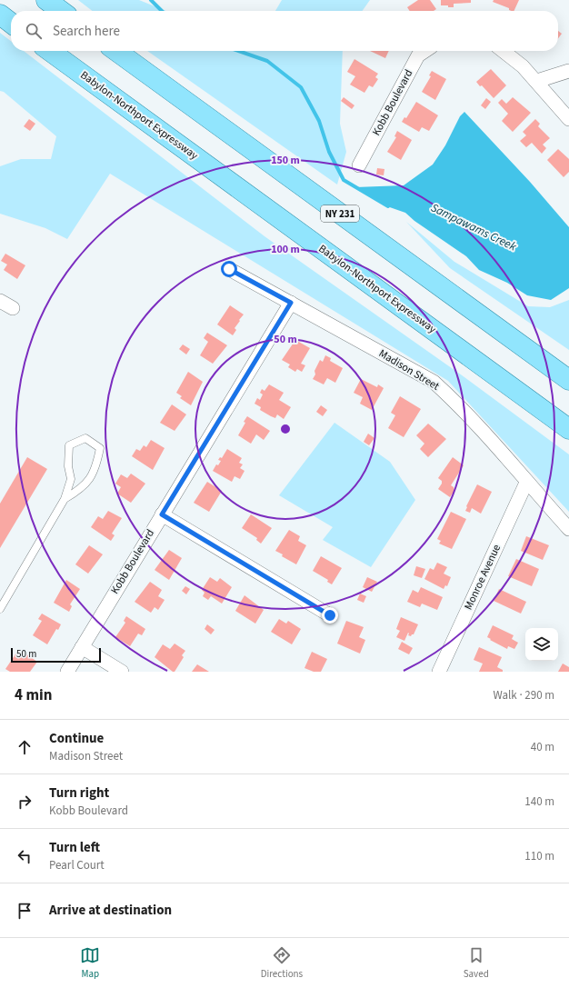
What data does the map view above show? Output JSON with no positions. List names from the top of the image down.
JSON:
{
  "streets": {
    "main road": ["Babylon-Northport Expressway", "NY 231"],
    "street": ["Kobb Boulevard", "Madison Street", "Monroe Avenue"]
  },
  "crossings": [
    ["Kobb Boulevard", "Madison Street"],
    ["Madison Street", "Monroe Avenue"]
  ],
  "water": ["Sampawams Creek"],
  "scale_bar": "50 m",
  "page": {
    "search": "Search here",
    "scale": "50 m",
    "heading": ["4 min", "Walk · 290 m"],
    "list": [
      ["Continue", "Madison Street", "40 m"],
      ["Turn right", "Kobb Boulevard", "140 m"],
      ["Turn left", "Pearl Court", "110 m"],
      "Arrive at destination"
    ],
    "nav": ["Map", "Directions", "Saved"]
  },
  "rings": ["150 m", "100 m", "50 m"]
}
